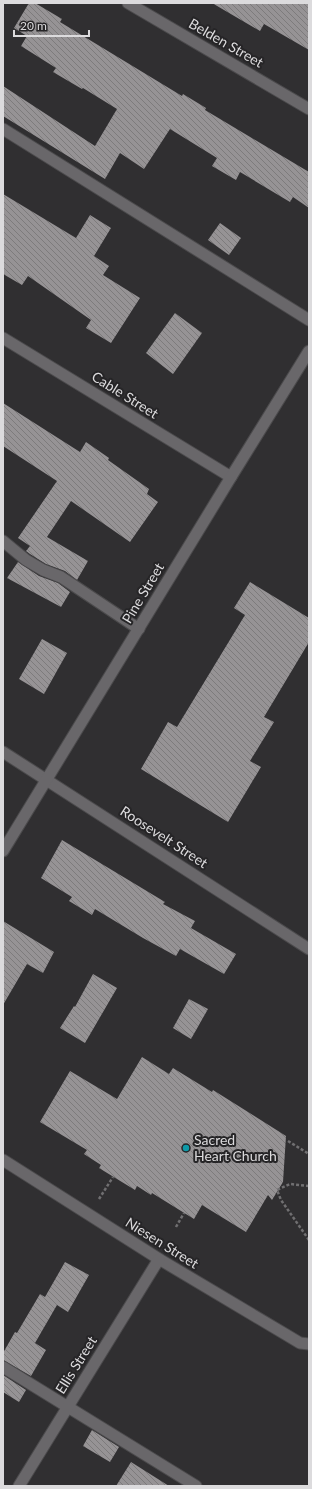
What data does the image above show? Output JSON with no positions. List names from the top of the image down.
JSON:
{
  "streets": {
    "street": [
      "Belden Street",
      "Cable Street",
      "Pine Street",
      "Roosevelt Street",
      "Niesen Street",
      "Ellis Street"
    ]
  },
  "crossings": [
    ["Cable Street", "Pine Street"],
    ["Pine Street", "Roosevelt Street"],
    ["Niesen Street", "Ellis Street"]
  ],
  "places": ["Sacred Heart Church"],
  "scale_bar": "20 m"
}
